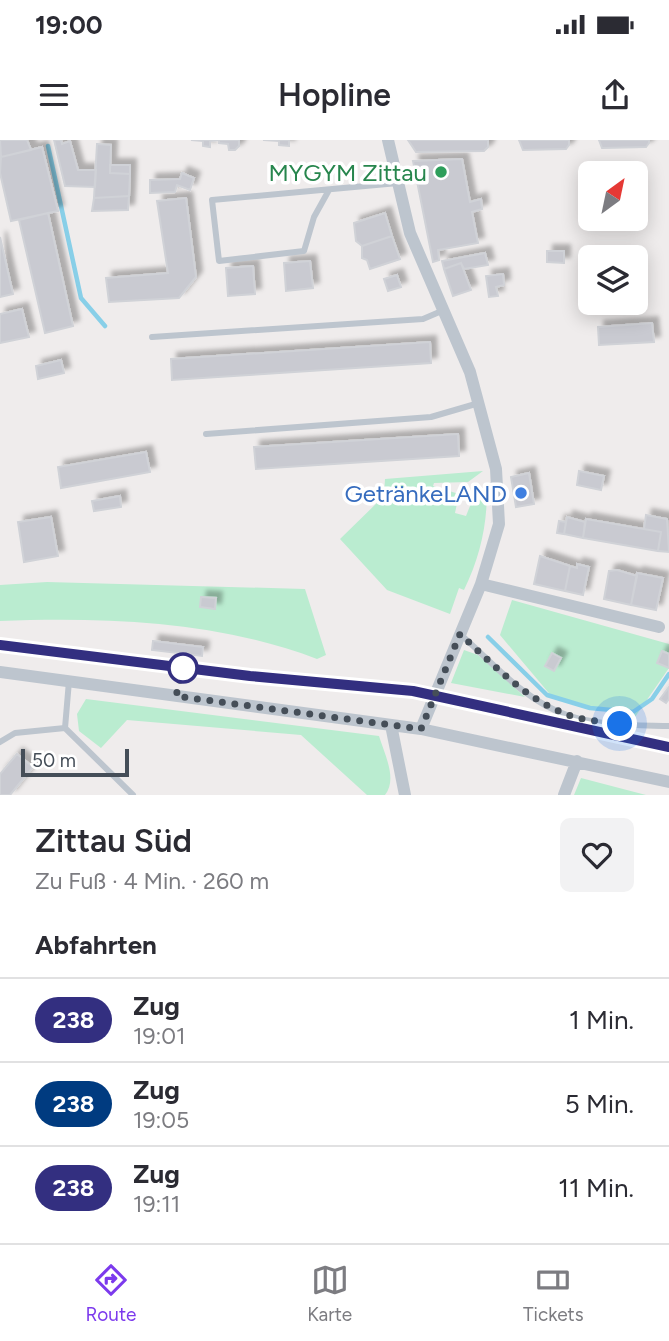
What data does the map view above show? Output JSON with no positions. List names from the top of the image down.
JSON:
{
  "places": ["MYGYM Zittau", "GetränkeLAND"],
  "scale_bar": "50 m",
  "north": "top right",
  "page": {
    "status": "19:00",
    "header": "Hopline",
    "scale": "50 m",
    "heading": [
      ["Zittau Süd", "Zu Fuß · 4 Min. · 260 m"],
      "Abfahrten"
    ],
    "list": [
      {
        "mark": "238",
        "name": "Zug",
        "note": "19:01",
        "value": "1 Min."
      },
      {
        "mark": "238",
        "name": "Zug",
        "note": "19:05",
        "value": "5 Min."
      },
      {
        "mark": "238",
        "name": "Zug",
        "note": "19:11",
        "value": "11 Min."
      }
    ],
    "tabs": ["Route", "Karte", "Tickets"]
  }
}
